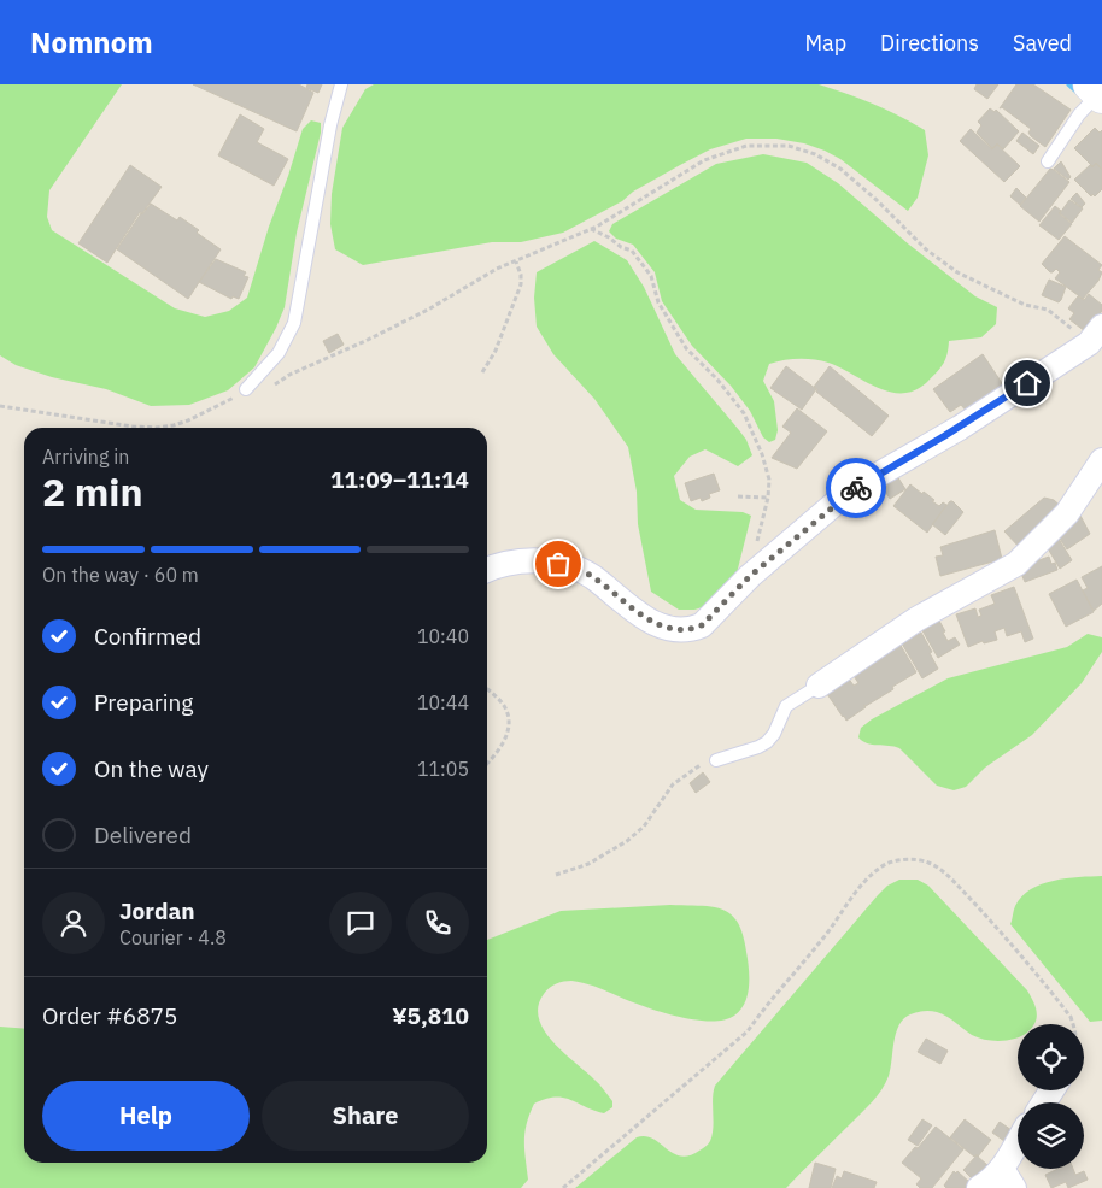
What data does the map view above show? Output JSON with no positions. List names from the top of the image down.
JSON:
{
  "page": {
    "header": "Nomnom",
    "nav": ["Map", "Directions", "Saved"],
    "heading": ["2 min", "Arriving in", "11:09–11:14"],
    "panel": [
      "Jordan",
      "Courier · 4.8",
      "Order #6875",
      "¥5,810"
    ],
    "bar": "On the way · 60 m",
    "list": [
      ["Confirmed", "10:40"],
      ["Preparing", "10:44"],
      ["On the way", "11:05"],
      "Delivered"
    ],
    "buttons": ["Help", "Share"]
  }
}
